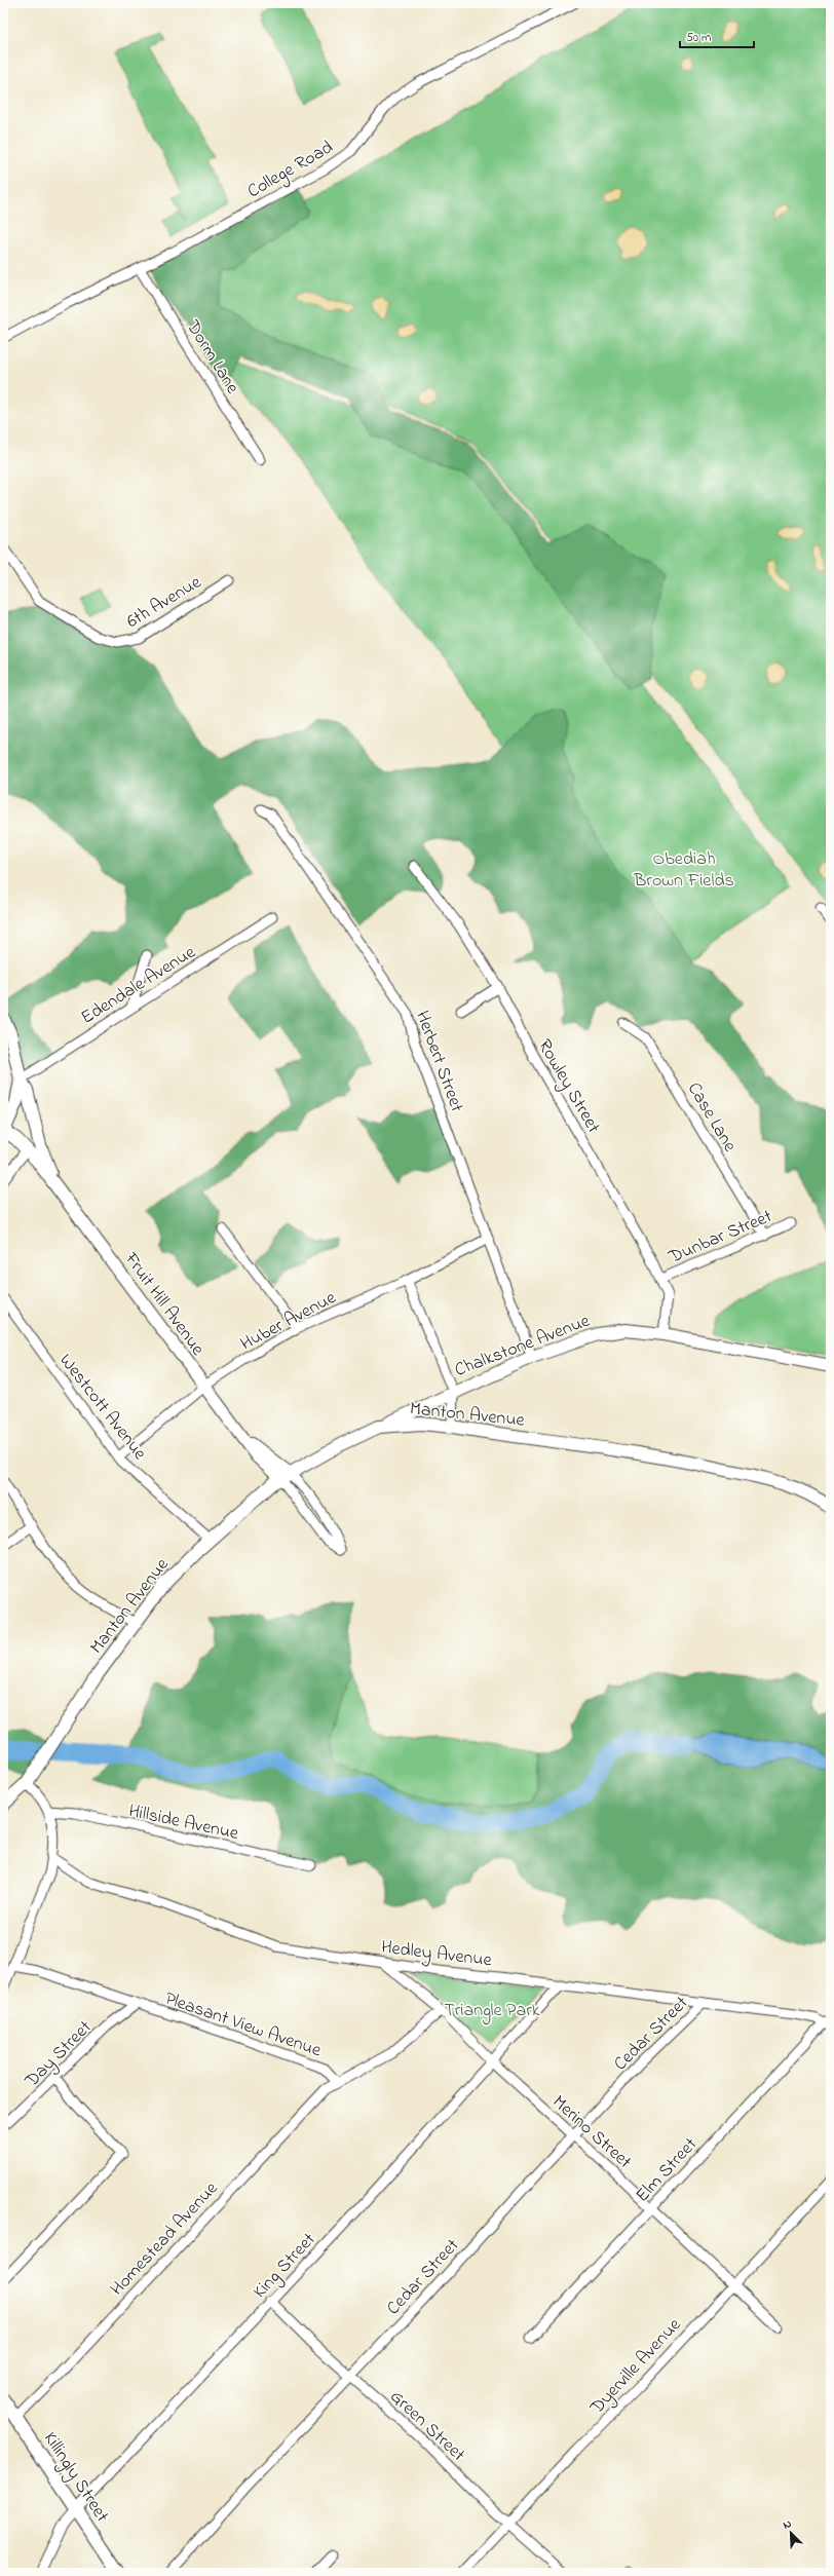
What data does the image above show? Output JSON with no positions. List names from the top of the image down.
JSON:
{
  "streets": {
    "main road": [
      "Fruit Hill Avenue",
      "Chalkstone Avenue",
      "Manton Avenue",
      "Killingly Street"
    ],
    "street": [
      "College Road",
      "Dorm Lane",
      "6th Avenue",
      "Edendale Avenue",
      "Herbert Street",
      "Rowley Street",
      "Case Lane",
      "Dunbar Street",
      "Huber Avenue",
      "Westcott Avenue",
      "Hillside Avenue",
      "Hedley Avenue",
      "Pleasant View Avenue",
      "Cedar Street",
      "Day Street",
      "Merino Street",
      "Elm Street",
      "Homestead Avenue",
      "King Street",
      "Dyerville Avenue",
      "Green Street"
    ]
  },
  "crossings": [
    ["College Road", "Dorm Lane"],
    ["Edendale Avenue", "Fruit Hill Avenue"],
    ["Herbert Street", "Huber Avenue"],
    ["Herbert Street", "Chalkstone Avenue"],
    ["Rowley Street", "Dunbar Street"],
    ["Rowley Street", "Chalkstone Avenue"],
    ["Case Lane", "Dunbar Street"],
    ["Fruit Hill Avenue", "Huber Avenue"],
    ["Fruit Hill Avenue", "Manton Avenue"],
    ["Huber Avenue", "Westcott Avenue"],
    ["Chalkstone Avenue", "Manton Avenue"],
    ["Westcott Avenue", "Manton Avenue"],
    ["Hedley Avenue", "Cedar Street"],
    ["Hedley Avenue", "Merino Street"],
    ["Hedley Avenue", "Elm Street"],
    ["Hedley Avenue", "King Street"],
    ["Pleasant View Avenue", "Day Street"],
    ["Pleasant View Avenue", "Homestead Avenue"],
    ["Cedar Street", "Merino Street"],
    ["Cedar Street", "Green Street"],
    ["Merino Street", "Elm Street"],
    ["Merino Street", "King Street"],
    ["Merino Street", "Dyerville Avenue"],
    ["Homestead Avenue", "Killingly Street"],
    ["King Street", "Green Street"],
    ["King Street", "Killingly Street"],
    ["Dyerville Avenue", "Green Street"]
  ],
  "parks": ["Obediah Brown Fields", "Triangle Park"],
  "scale_bar": "50 m",
  "north": "top left"
}
